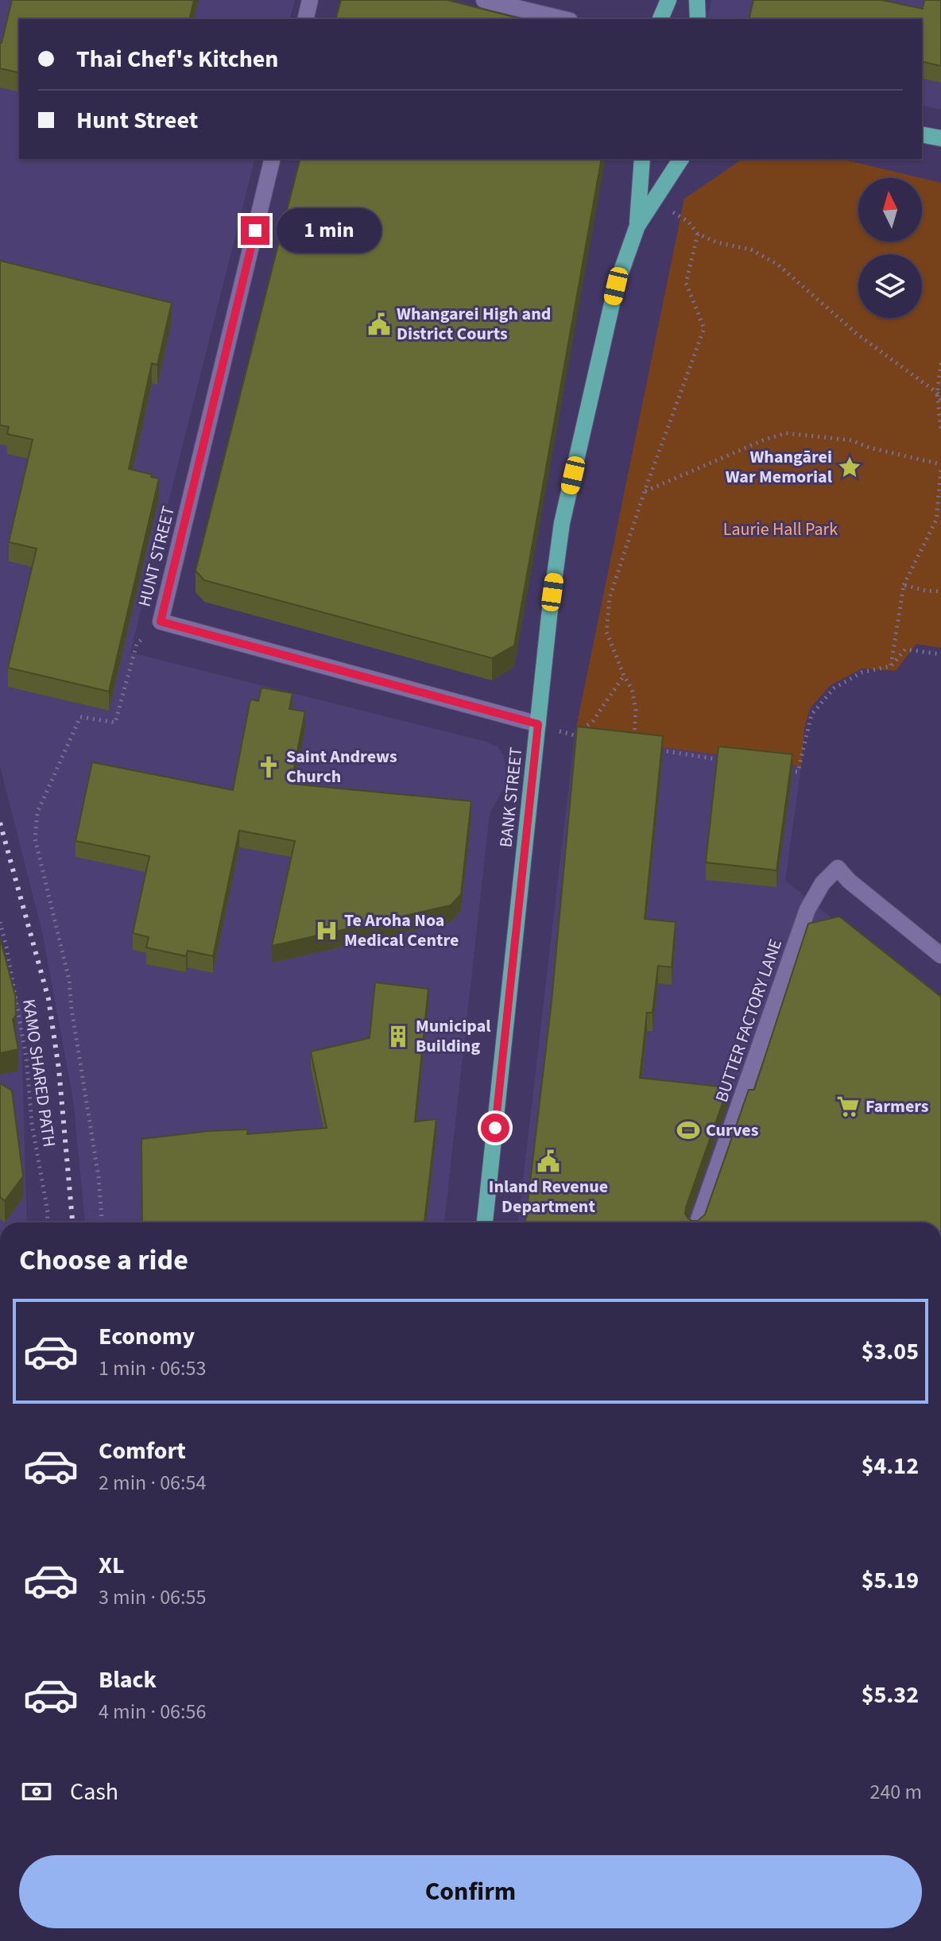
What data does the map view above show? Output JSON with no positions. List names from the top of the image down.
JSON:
{
  "streets": {
    "main road": ["BANK STREET"],
    "street": ["HUNT STREET", "BUTTER FACTORY LANE"],
    "path": ["KAMO SHARED PATH"]
  },
  "crossings": [
    ["HUNT STREET", "BANK STREET"]
  ],
  "parks": ["Laurie Hall Park"],
  "places": {
    "public building": ["Whangarei High and District Courts", "Inland Revenue Department"],
    "place": ["Whangārei War Memorial"],
    "church": ["Saint Andrews Church"],
    "hospital": ["Te Aroha Noa Medical Centre"],
    "building": ["Municipal Building"],
    "supermarket": ["Farmers"],
    "sports": ["Curves"]
  },
  "north": "top",
  "page": {
    "banner": ["Thai Chef's Kitchen", "Hunt Street"],
    "bubble": "1 min",
    "heading": "Choose a ride",
    "list": [
      {
        "name": "Economy",
        "note": "1 min · 06:53",
        "value": "$3.05"
      },
      {
        "name": "Comfort",
        "note": "2 min · 06:54",
        "value": "$4.12"
      },
      {
        "name": "XL",
        "note": "3 min · 06:55",
        "value": "$5.19"
      },
      {
        "name": "Black",
        "note": "4 min · 06:56",
        "value": "$5.32"
      }
    ],
    "pay": ["Cash", "240 m"],
    "buttons": "Confirm"
  }
}
